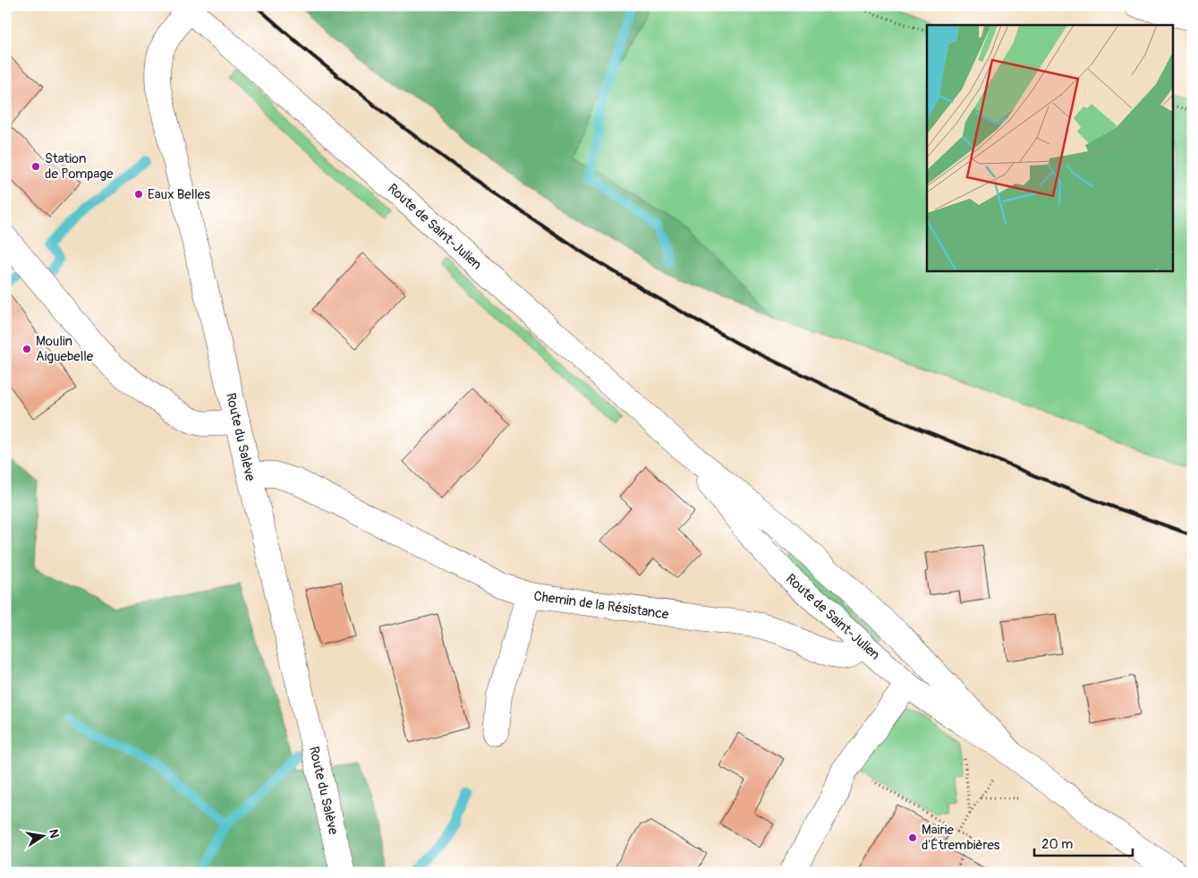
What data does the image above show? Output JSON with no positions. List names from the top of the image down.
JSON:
{
  "streets": {
    "main road": ["Route de Saint-Julien", "Route du Salève", "Chemin de la Résistance"]
  },
  "crossings": [
    ["Route de Saint-Julien", "Route du Salève"],
    ["Route de Saint-Julien", "Chemin de la Résistance"],
    ["Route du Salève", "Chemin de la Résistance"]
  ],
  "places": [
    "Station de Pompage",
    "Eaux Belles",
    "Moulin Aiguebelle",
    "Mairie d'Étrembières"
  ],
  "scale_bar": "20 m",
  "north": "right"
}
